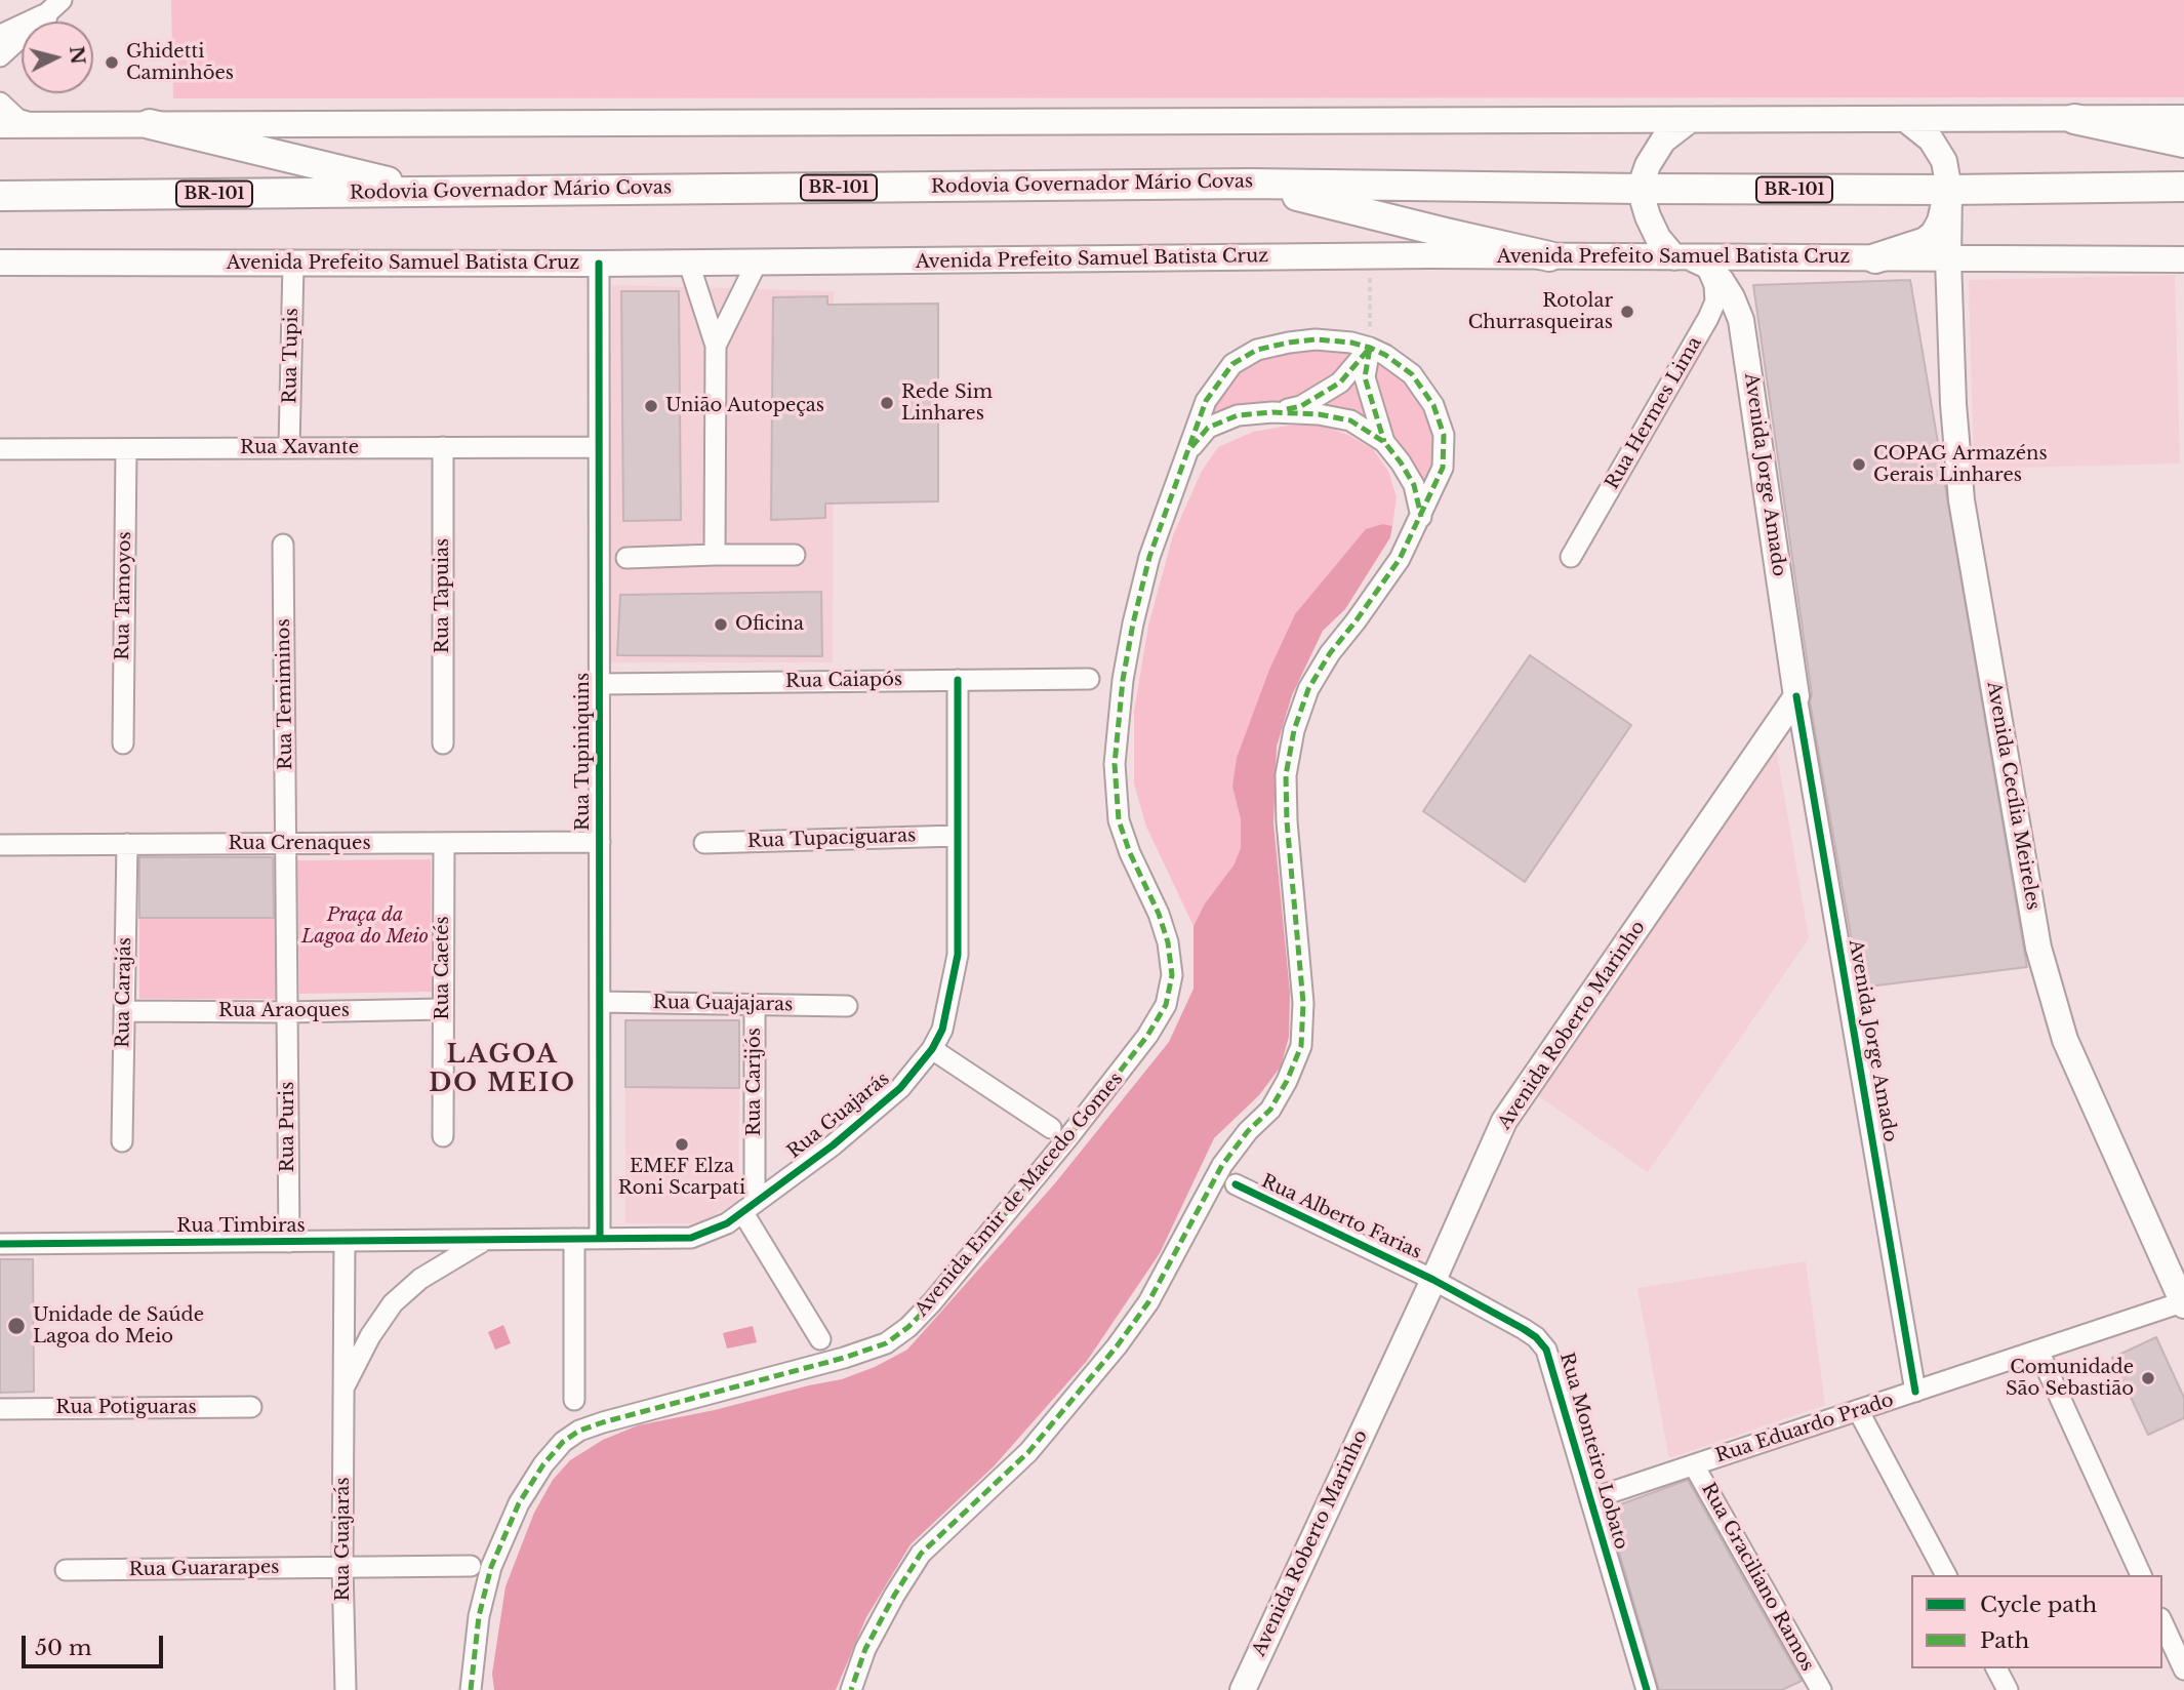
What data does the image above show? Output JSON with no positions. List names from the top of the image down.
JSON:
{
  "streets": {
    "highway": ["Rodovia Governador Mário Covas", "BR-101"],
    "main road": [
      "Avenida Prefeito Samuel Batista Cruz",
      "Avenida Jorge Amado",
      "Avenida Cecília Meireles",
      "Avenida Roberto Marinho"
    ],
    "street": [
      "Rua Tupis",
      "Rua Hermes Lima",
      "Rua Xavante",
      "Rua Tamoyos",
      "Rua Tapuias",
      "Rua Caiapós",
      "Rua Temiminos",
      "Rua Tupiniquins",
      "Rua Tupaciguaras",
      "Rua Crenaques",
      "Rua Caetés",
      "Rua Carajás",
      "Rua Guajajaras",
      "Rua Araoques",
      "Rua Carijós",
      "Rua Guajarás",
      "Rua Puris",
      "Avenida Emir de Macedo Gomes",
      "Rua Alberto Farias",
      "Rua Timbiras",
      "Rua Potiguaras",
      "Rua Eduardo Prado",
      "Rua Monteiro Lobato",
      "Rua Guararapes",
      "Rua Graciliano Ramos"
    ]
  },
  "crossings": [
    ["Rodovia Governador Mário Covas", "Avenida Jorge Amado"],
    ["Rodovia Governador Mário Covas", "Avenida Cecília Meireles"],
    ["Avenida Prefeito Samuel Batista Cruz", "Rua Tupis"],
    ["Avenida Prefeito Samuel Batista Cruz", "Rua Hermes Lima"],
    ["Avenida Prefeito Samuel Batista Cruz", "Avenida Jorge Amado"],
    ["Avenida Prefeito Samuel Batista Cruz", "Rua Tupiniquins"],
    ["Avenida Prefeito Samuel Batista Cruz", "Avenida Cecília Meireles"],
    ["Rua Tupis", "Rua Xavante"],
    ["Rua Hermes Lima", "Avenida Jorge Amado"],
    ["Rua Xavante", "Rua Tamoyos"],
    ["Rua Xavante", "Rua Tapuias"],
    ["Rua Xavante", "Rua Tupiniquins"],
    ["Avenida Jorge Amado", "Avenida Roberto Marinho"],
    ["Avenida Jorge Amado", "Rua Eduardo Prado"],
    ["Rua Caiapós", "Rua Tupiniquins"],
    ["Rua Caiapós", "Rua Guajarás"],
    ["Rua Temiminos", "Rua Crenaques"],
    ["Rua Temiminos", "Rua Araoques"],
    ["Rua Temiminos", "Rua Puris"],
    ["Rua Tupiniquins", "Rua Crenaques"],
    ["Rua Tupiniquins", "Rua Guajajaras"],
    ["Rua Tupiniquins", "Rua Guajarás"],
    ["Avenida Cecília Meireles", "Rua Eduardo Prado"],
    ["Rua Tupaciguaras", "Rua Guajarás"],
    ["Rua Crenaques", "Rua Caetés"],
    ["Rua Crenaques", "Rua Carajás"],
    ["Rua Caetés", "Rua Araoques"],
    ["Rua Carajás", "Rua Araoques"],
    ["Rua Guajajaras", "Rua Carijós"],
    ["Rua Araoques", "Rua Puris"],
    ["Avenida Roberto Marinho", "Rua Alberto Farias"],
    ["Avenida Roberto Marinho", "Rua Monteiro Lobato"],
    ["Rua Carijós", "Rua Guajarás"],
    ["Rua Guajarás", "Rua Timbiras"],
    ["Rua Guajarás", "Rua Guararapes"],
    ["Rua Puris", "Rua Timbiras"],
    ["Rua Alberto Farias", "Rua Monteiro Lobato"],
    ["Rua Eduardo Prado", "Rua Monteiro Lobato"],
    ["Rua Eduardo Prado", "Rua Graciliano Ramos"]
  ],
  "districts": ["LAGOA DO MEIO"],
  "parks": ["Praça da Lagoa do Meio"],
  "places": [
    "Ghidetti Caminhões",
    "Rotolar Churrasqueiras",
    "Rede Sim Linhares",
    "União Autopeças",
    "COPAG Armazéns Gerais Linhares",
    "Oficina",
    "EMEF Elza Roni Scarpati",
    "Unidade de Saúde Lagoa do Meio",
    "Comunidade São Sebastião"
  ],
  "legend": ["Cycle path", "Path"],
  "scale_bar": "50 m",
  "north": "right"
}
